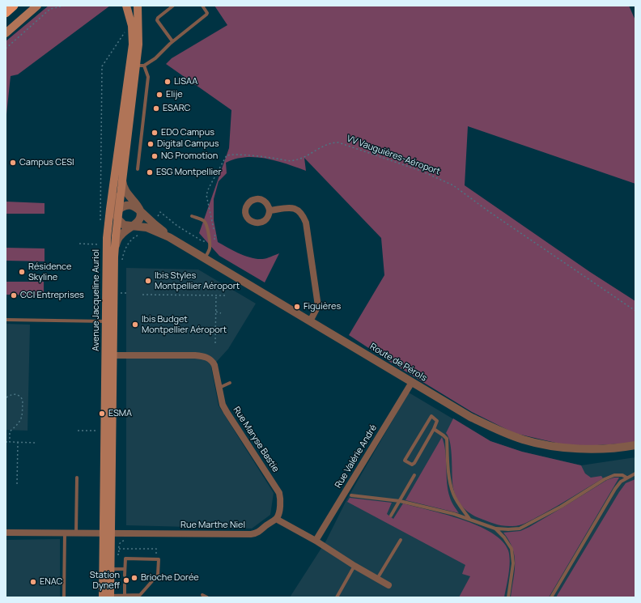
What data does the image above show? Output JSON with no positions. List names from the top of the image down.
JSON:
{
  "streets": {
    "main road": ["Avenue Jacqueline Auriol"],
    "street": [
      "Route de Pérols",
      "Rue Maryse Bastie",
      "Rue Valérie André",
      "Rue Marthe Niel"
    ],
    "path": ["VV Vauguières-Aéroport"]
  },
  "crossings": [
    ["Avenue Jacqueline Auriol", "Route de Pérols"],
    ["Avenue Jacqueline Auriol", "Rue Maryse Bastie"],
    ["Avenue Jacqueline Auriol", "Rue Marthe Niel"],
    ["Route de Pérols", "Rue Valérie André"],
    ["Rue Maryse Bastie", "Rue Marthe Niel"]
  ],
  "places": [
    "LISAA",
    "Elije",
    "ESARC",
    "EDO Campus",
    "Digital Campus",
    "NG Promotion",
    "Campus CESI",
    "ESG Montpellier",
    "Résidence Skyline",
    "Ibis Styles Montpellier Aéroport",
    "CCI Entreprises",
    "Figuières",
    "Ibis Budget Montpellier Aéroport",
    "ESMA",
    "Brioche Dorée",
    "Station Dyneff",
    "ENAC"
  ]
}
